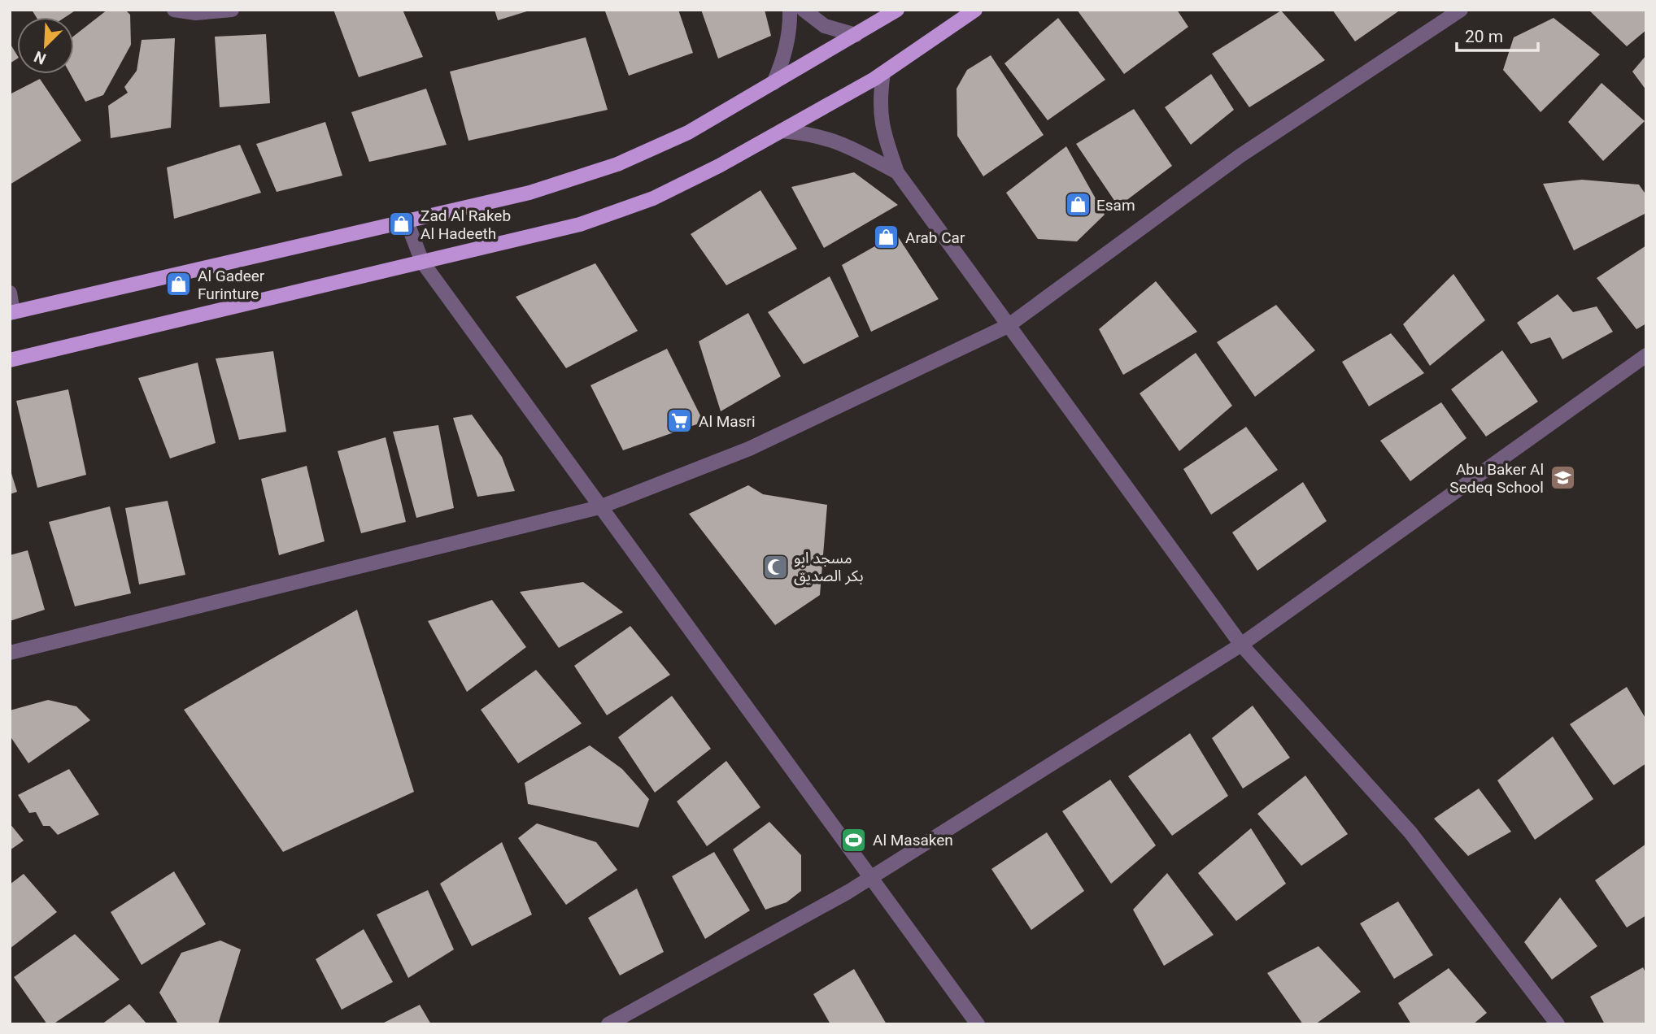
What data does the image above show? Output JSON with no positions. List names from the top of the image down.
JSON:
{
  "places": {
    "shop": [
      "Esam",
      "Zad Al Rakeb Al Hadeeth",
      "Arab Car",
      "Al Gadeer Furinture"
    ],
    "supermarket": ["Al Masri"],
    "school or university": ["Abu Baker Al Sedeq School"],
    "mosque": ["مسجد ابو بكر الصديق"],
    "sports": ["Al Masaken"]
  },
  "scale_bar": "20 m",
  "north": "bottom left"
}
